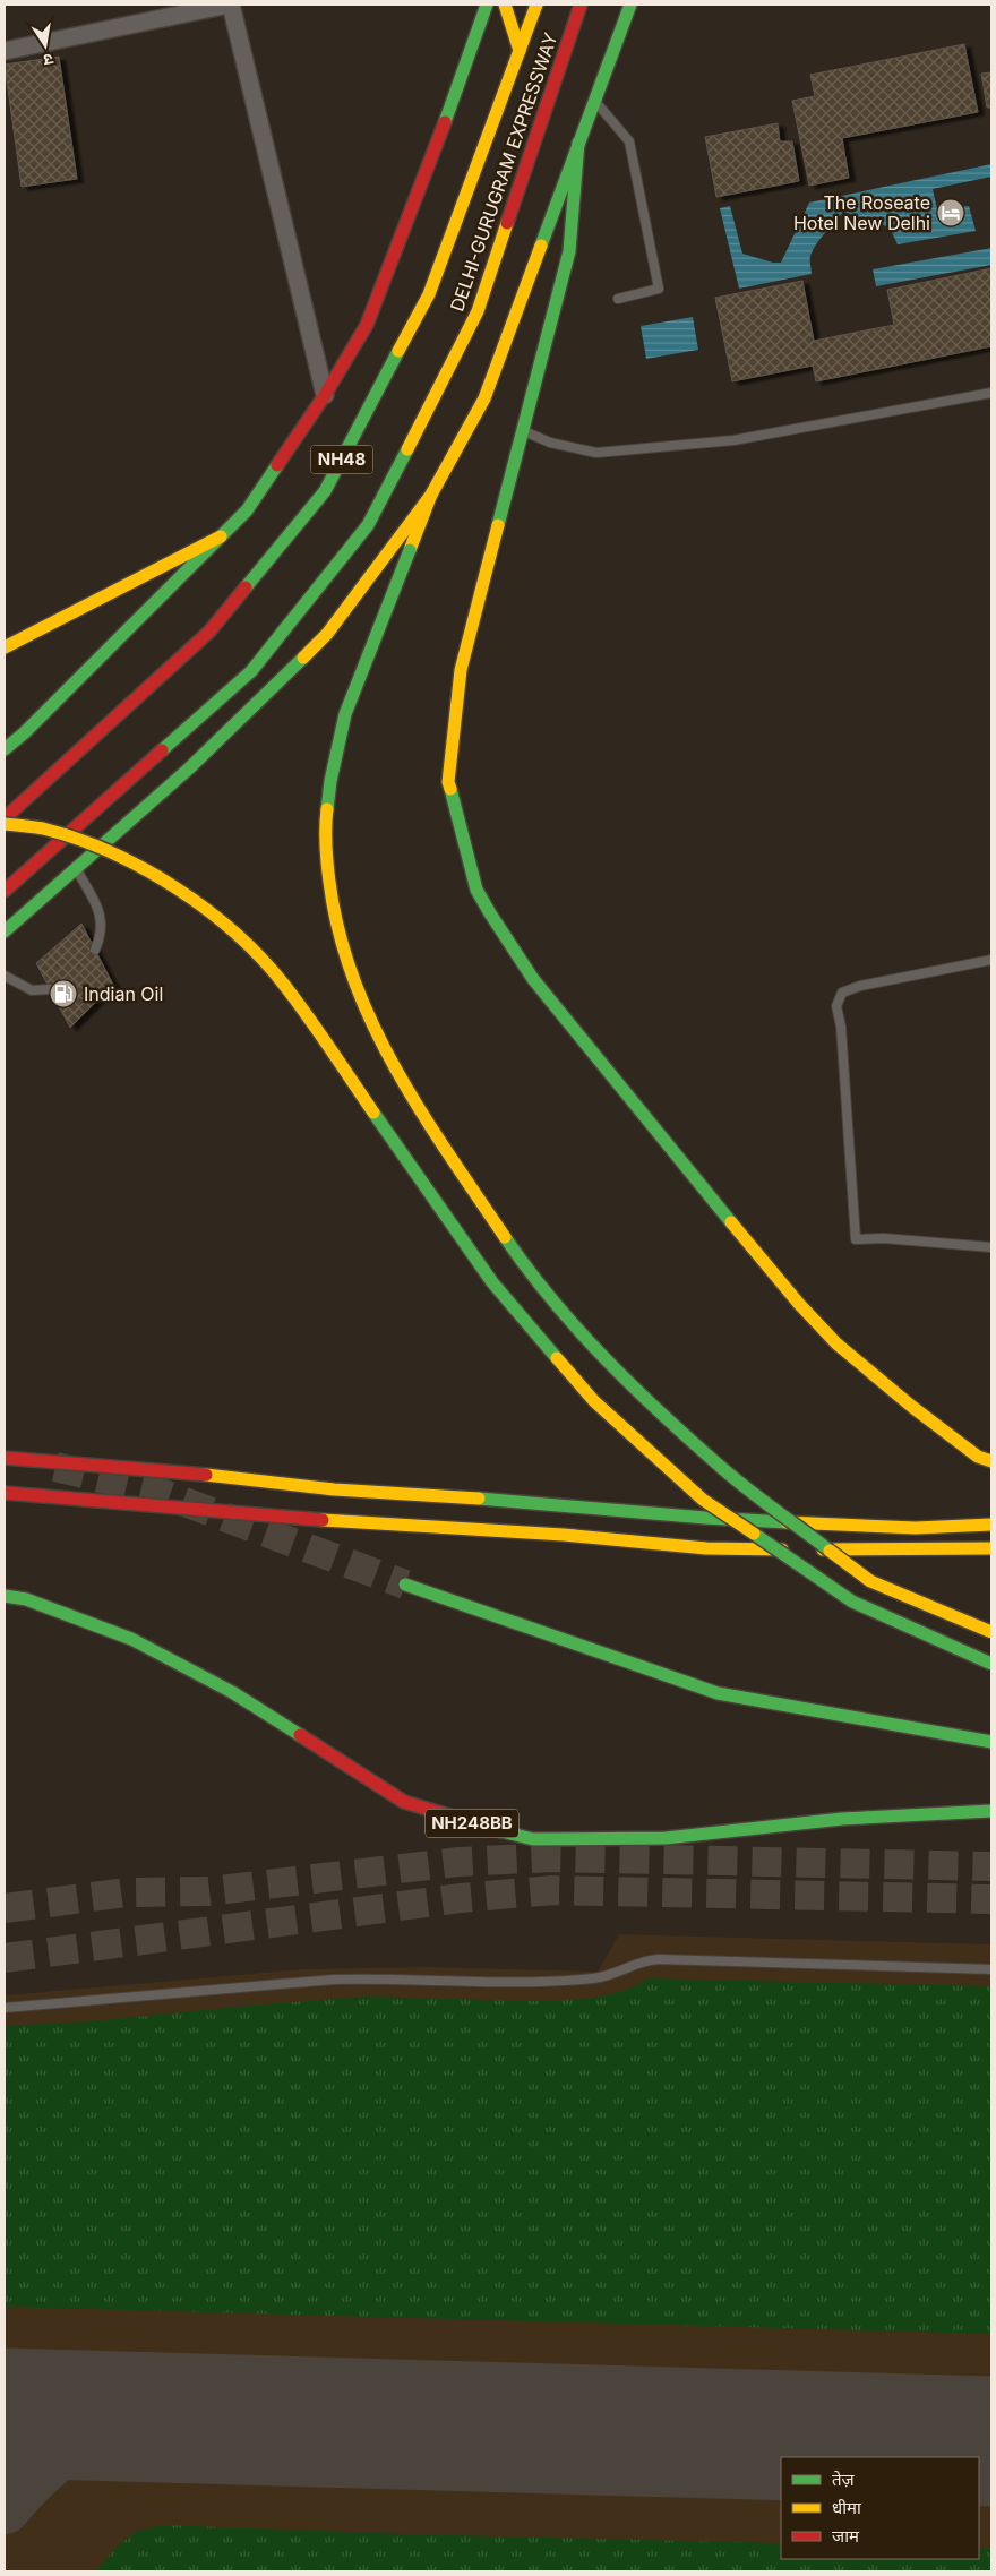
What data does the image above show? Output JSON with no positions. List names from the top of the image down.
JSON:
{
  "streets": {
    "main road": ["DELHI-GURUGRAM EXPRESSWAY", "NH48", "NH248BB"]
  },
  "places": {
    "hotel": ["The Roseate Hotel New Delhi"],
    "fuel station": ["Indian Oil"]
  },
  "legend": ["तेज़", "धीमा", "जाम"],
  "north": "bottom"
}
